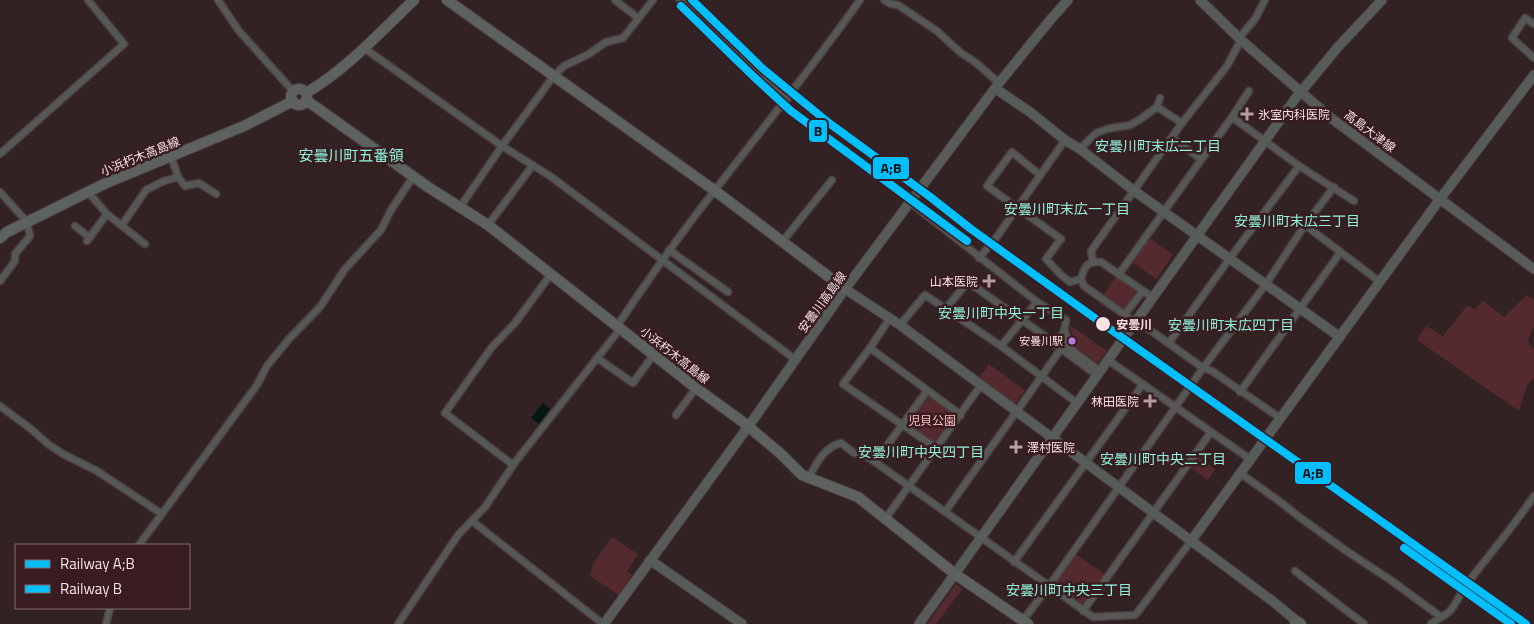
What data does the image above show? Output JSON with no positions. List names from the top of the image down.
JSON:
{
  "streets": {
    "main road": ["小浜朽木高島線"],
    "street": ["高島大津線", "安曇川高島線"]
  },
  "crossings": [
    ["小浜朽木高島線", "安曇川高島線"]
  ],
  "districts": [
    "安曇川町末広二丁目",
    "安曇川町五番領",
    "安曇川町末広一丁目",
    "安曇川町末広三丁目",
    "安曇川町中央一丁目",
    "安曇川町末広四丁目",
    "安曇川町中央四丁目",
    "安曇川町中央二丁目",
    "安曇川町中央三丁目"
  ],
  "parks": ["児貝公園"],
  "places": {
    "health": [
      "氷室内科医院",
      "山本医院",
      "林田医院",
      "澤村医院"
    ],
    "other": ["安曇川", "安曇川駅"]
  },
  "lines": ["rail line A;B", "rail line B"],
  "legend": ["Railway A;B", "Railway B"]
}
